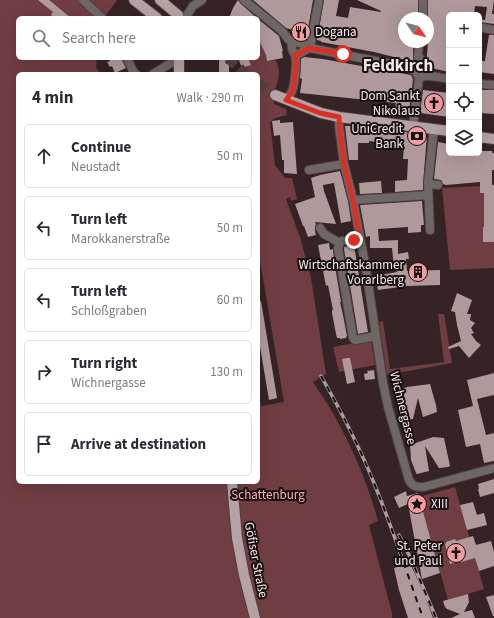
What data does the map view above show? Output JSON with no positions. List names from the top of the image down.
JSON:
{
  "streets": {
    "main road": ["Göfiser Straße"],
    "street": ["Wichnergasse"]
  },
  "districts": ["Feldkirch"],
  "parks": ["Schattenburg"],
  "places": {
    "restaurant": ["Dogana"],
    "church": ["Dom Sankt Nikolaus", "St. Peter und Paul"],
    "bank": ["UniCredit Bank"],
    "building": ["Wirtschaftskammer Vorarlberg"],
    "place": ["XIII"]
  },
  "north": "bottom right",
  "page": {
    "map_buttons": ["+", "−"],
    "search": "Search here",
    "heading": ["4 min", "Walk · 290 m"],
    "list": [
      ["Continue", "Neustadt", "50 m"],
      ["Turn left", "Marokkanerstraße", "50 m"],
      ["Turn left", "Schloßgraben", "60 m"],
      ["Turn right", "Wichnergasse", "130 m"],
      "Arrive at destination"
    ]
  }
}
